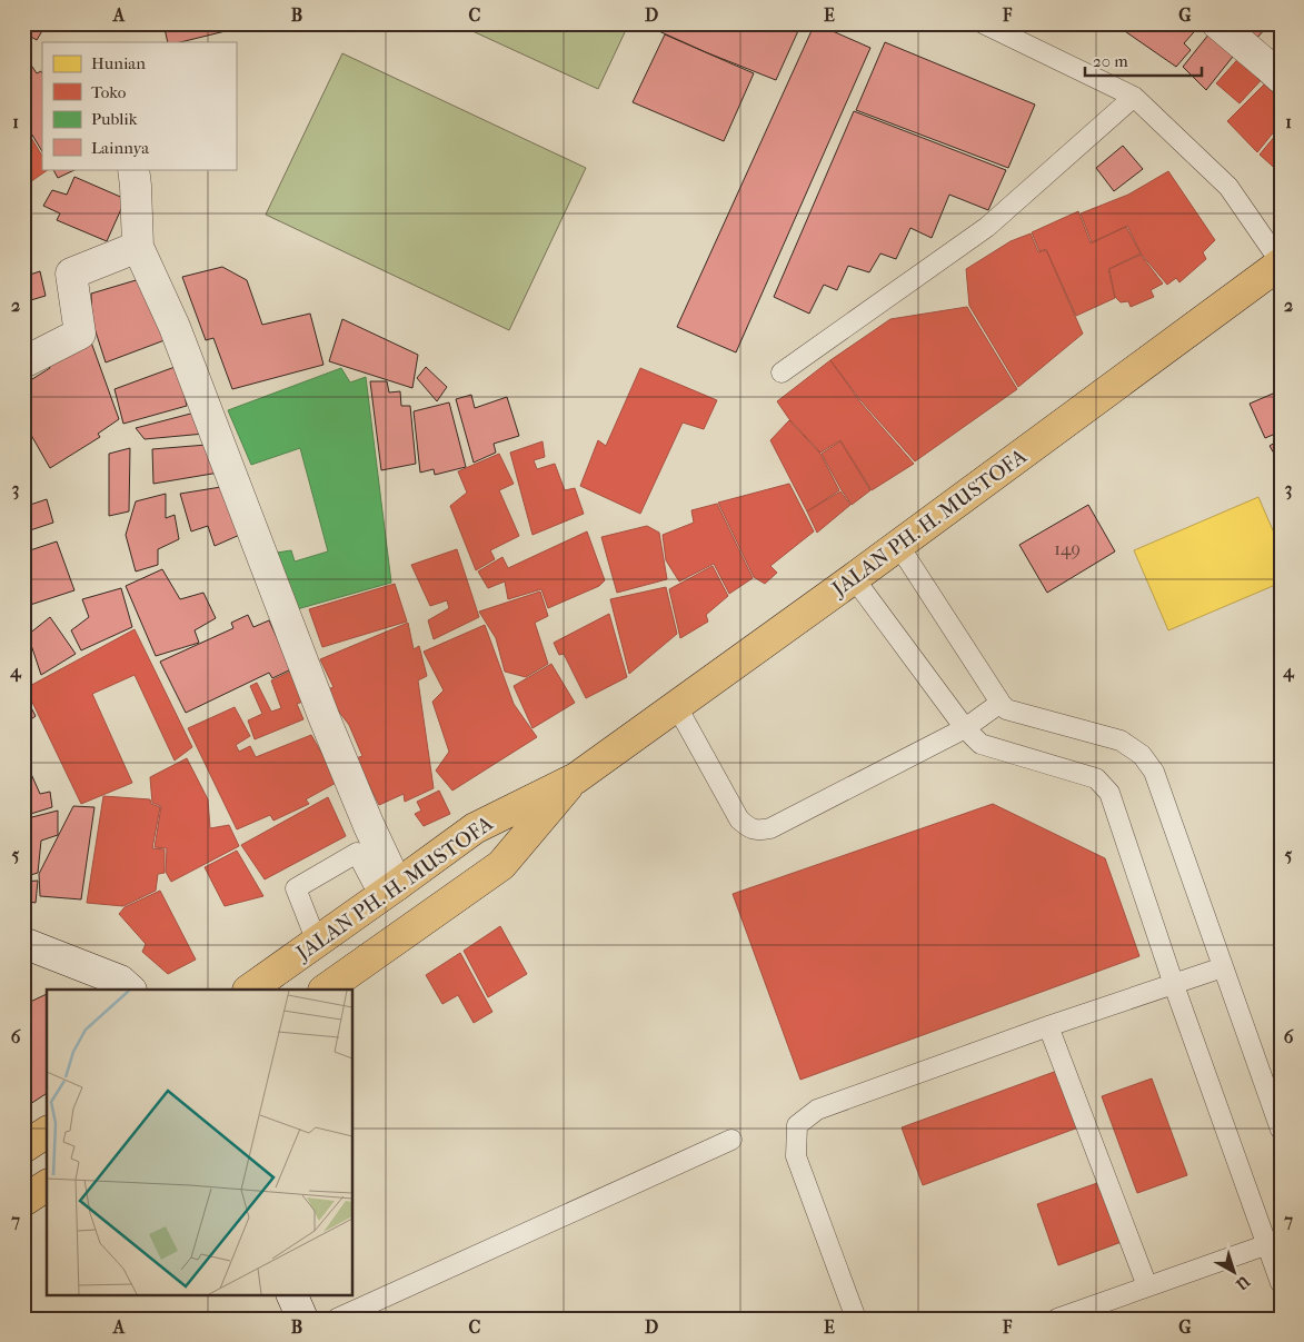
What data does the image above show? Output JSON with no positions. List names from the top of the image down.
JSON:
{
  "streets": {
    "highway": ["JALAN PH. H. MUSTOFA"]
  },
  "house_numbers": ["149"],
  "legend": [
    "Hunian",
    "Toko",
    "Publik",
    "Lainnya"
  ],
  "scale_bar": "20 m",
  "north": "bottom right",
  "grid": {
    "columns": [
      "A",
      "B",
      "C",
      "D",
      "E",
      "F",
      "G"
    ],
    "rows": [
      "1",
      "2",
      "3",
      "4",
      "5",
      "6",
      "7"
    ]
  }
}
